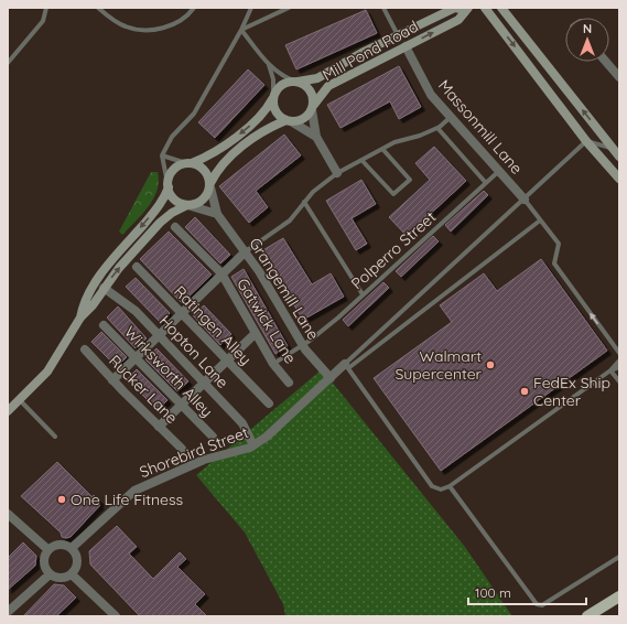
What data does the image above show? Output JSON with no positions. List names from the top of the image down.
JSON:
{
  "streets": {
    "street": [
      "Mill Pond Road",
      "Massonmill Lane",
      "Grangemill Lane",
      "Gatwick Lane",
      "Ratingen Alley",
      "Hopton Lane",
      "Wirksworth Alley",
      "Rucker Lane",
      "Shorebird Street"
    ],
    "lane": ["Polperro Street"]
  },
  "crossings": [
    ["Mill Pond Road", "Massonmill Lane"],
    ["Mill Pond Road", "Hopton Lane"],
    ["Massonmill Lane", "Polperro Street"],
    ["Polperro Street", "Grangemill Lane"],
    ["Polperro Street", "Gatwick Lane"],
    ["Grangemill Lane", "Shorebird Street"],
    ["Hopton Lane", "Shorebird Street"]
  ],
  "places": ["Walmart Supercenter", "FedEx Ship Center", "One Life Fitness"],
  "scale_bar": "100 m",
  "north": "top"
}
